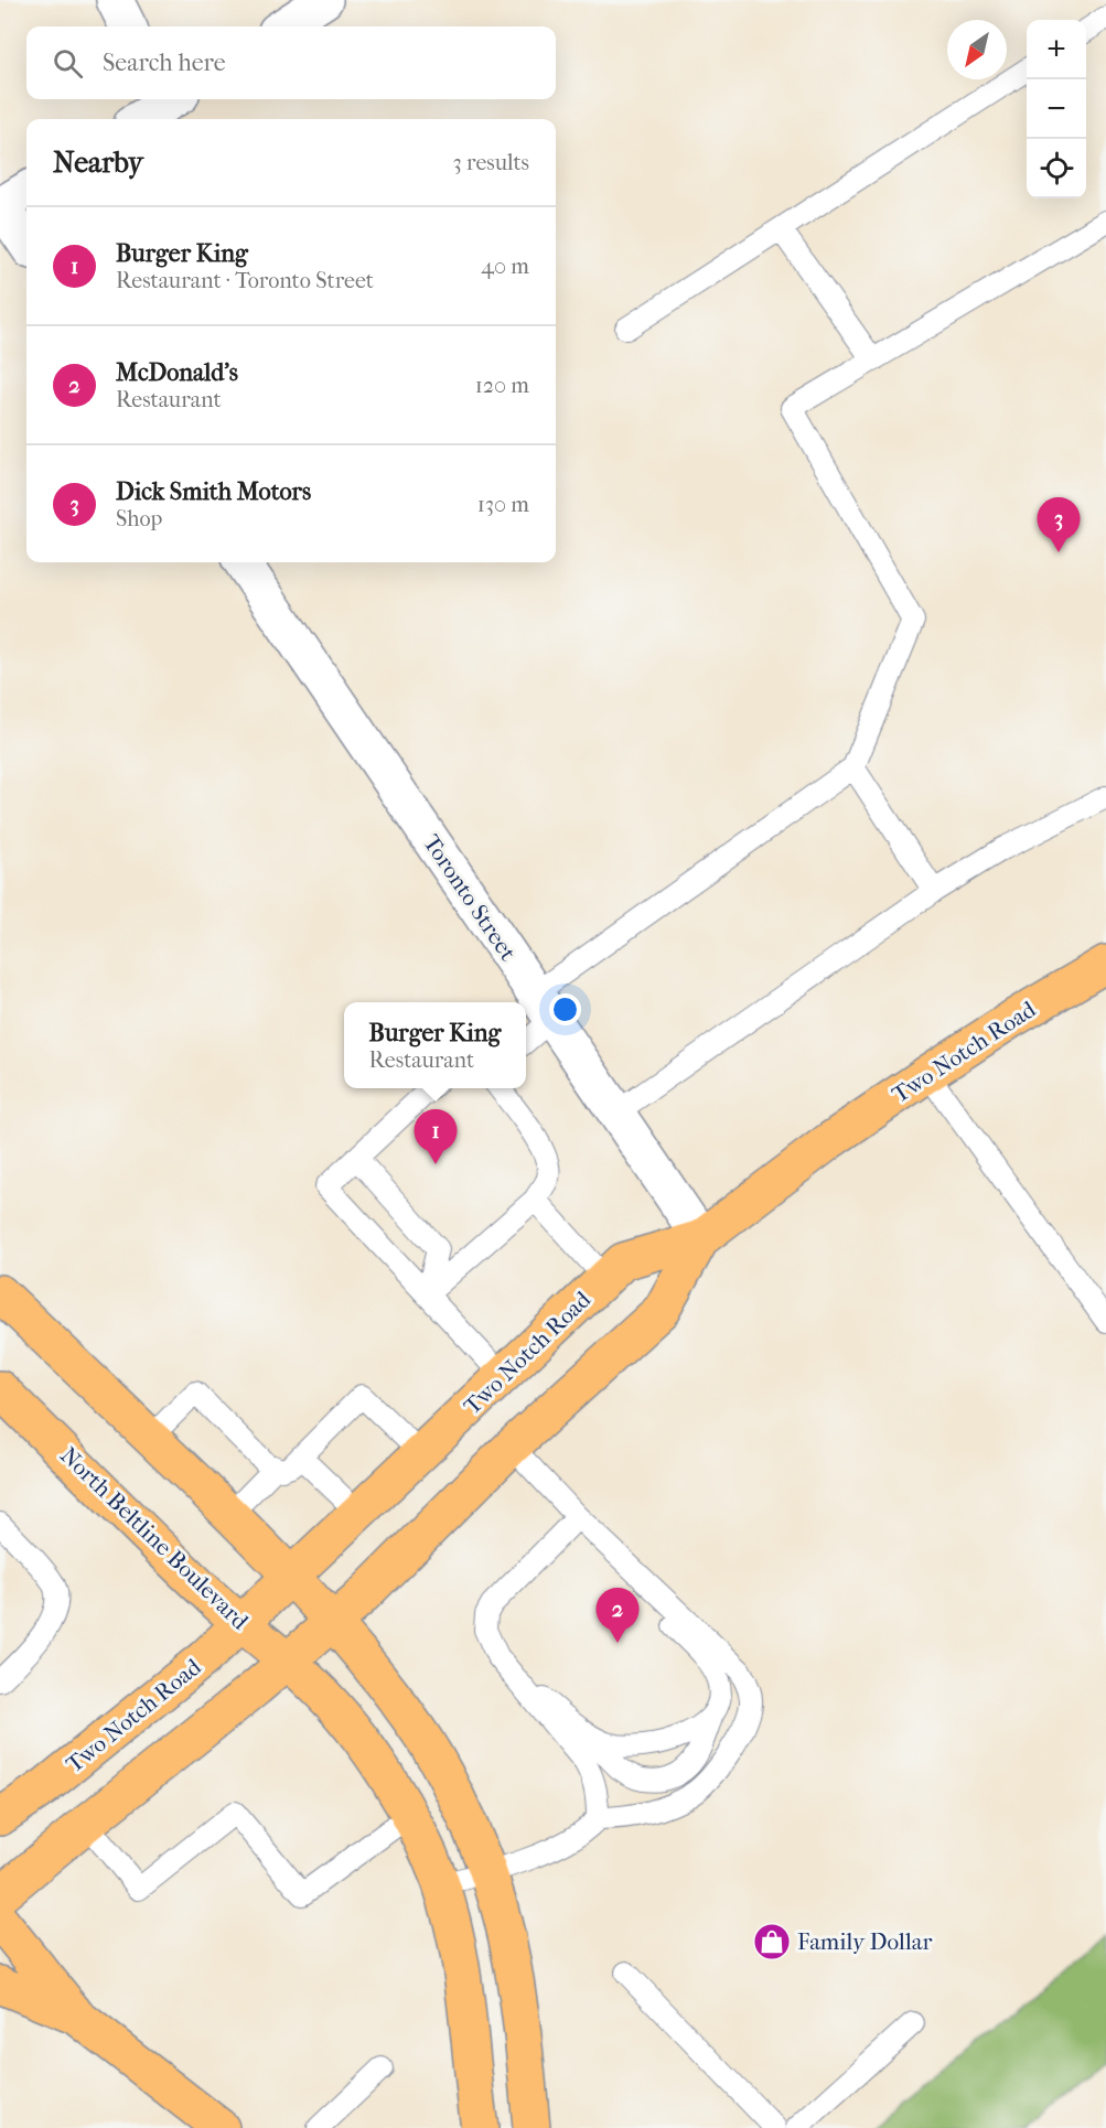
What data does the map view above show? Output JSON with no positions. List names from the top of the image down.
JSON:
{
  "streets": {
    "main road": ["Two Notch Road", "North Beltline Boulevard"],
    "street": ["Toronto Street"]
  },
  "crossings": [
    ["Toronto Street", "Two Notch Road"],
    ["Two Notch Road", "North Beltline Boulevard"]
  ],
  "places": {
    "shop": ["Family Dollar"]
  },
  "north": "bottom left",
  "page": {
    "map_buttons": ["+", "−"],
    "search": "Search here",
    "heading": ["Nearby", "3 results"],
    "list": [
      {
        "mark": "1",
        "name": "Burger King",
        "note": "Restaurant · Toronto Street",
        "value": "40 m"
      },
      {
        "mark": "2",
        "name": "McDonald's",
        "note": "Restaurant",
        "value": "120 m"
      },
      {
        "mark": "3",
        "name": "Dick Smith Motors",
        "note": "Shop",
        "value": "130 m"
      }
    ],
    "pins": ["3", "1", "2"],
    "popup": ["Burger King", "Restaurant"]
  }
}
